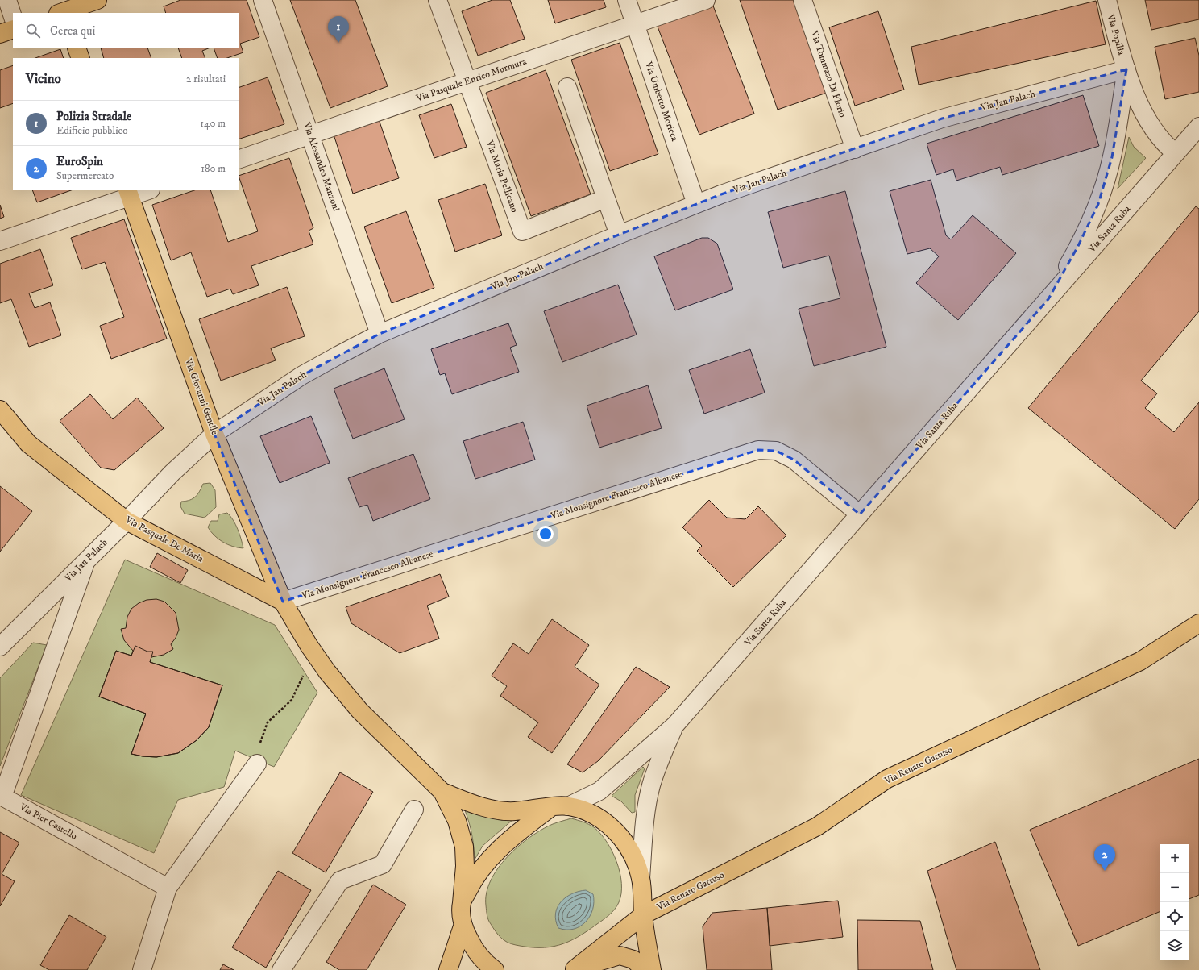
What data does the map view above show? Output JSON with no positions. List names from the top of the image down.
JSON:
{
  "streets": {
    "main road": ["Via Giovanni Gentile", "Via Pasquale De Maria", "Via Renato Gattuso"],
    "street": [
      "Via Popilia",
      "Via Tommaso Di Florio",
      "Via Pasquale Enrico Murmura",
      "Via Jan Palach",
      "Via Umberto Moricca",
      "Via Alessandro Manzoni",
      "Via Maria Pellicano",
      "Via Santa Ruba",
      "Via Monsignore Francesco Albanese",
      "Via Pier Castello"
    ]
  },
  "crossings": [
    ["Via Popilia", "Via Jan Palach"],
    ["Via Popilia", "Via Santa Ruba"],
    ["Via Tommaso Di Florio", "Via Jan Palach"],
    ["Via Pasquale Enrico Murmura", "Via Umberto Moricca"],
    ["Via Pasquale Enrico Murmura", "Via Alessandro Manzoni"],
    ["Via Pasquale Enrico Murmura", "Via Maria Pellicano"],
    ["Via Jan Palach", "Via Umberto Moricca"],
    ["Via Jan Palach", "Via Alessandro Manzoni"],
    ["Via Jan Palach", "Via Giovanni Gentile"],
    ["Via Jan Palach", "Via Pasquale De Maria"],
    ["Via Jan Palach", "Via Pier Castello"],
    ["Via Santa Ruba", "Via Monsignore Francesco Albanese"],
    ["Via Giovanni Gentile", "Via Monsignore Francesco Albanese"],
    ["Via Giovanni Gentile", "Via Pasquale De Maria"],
    ["Via Monsignore Francesco Albanese", "Via Pasquale De Maria"]
  ],
  "page": {
    "search": "Cerca qui",
    "pins": ["1", "2"],
    "heading": ["Vicino", "2 risultati"],
    "list": [
      {
        "mark": "1",
        "name": "Polizia Stradale",
        "note": "Edificio pubblico",
        "value": "140 m"
      },
      {
        "mark": "2",
        "name": "EuroSpin",
        "note": "Supermercato",
        "value": "180 m"
      }
    ],
    "map_buttons": ["+", "−"]
  }
}
